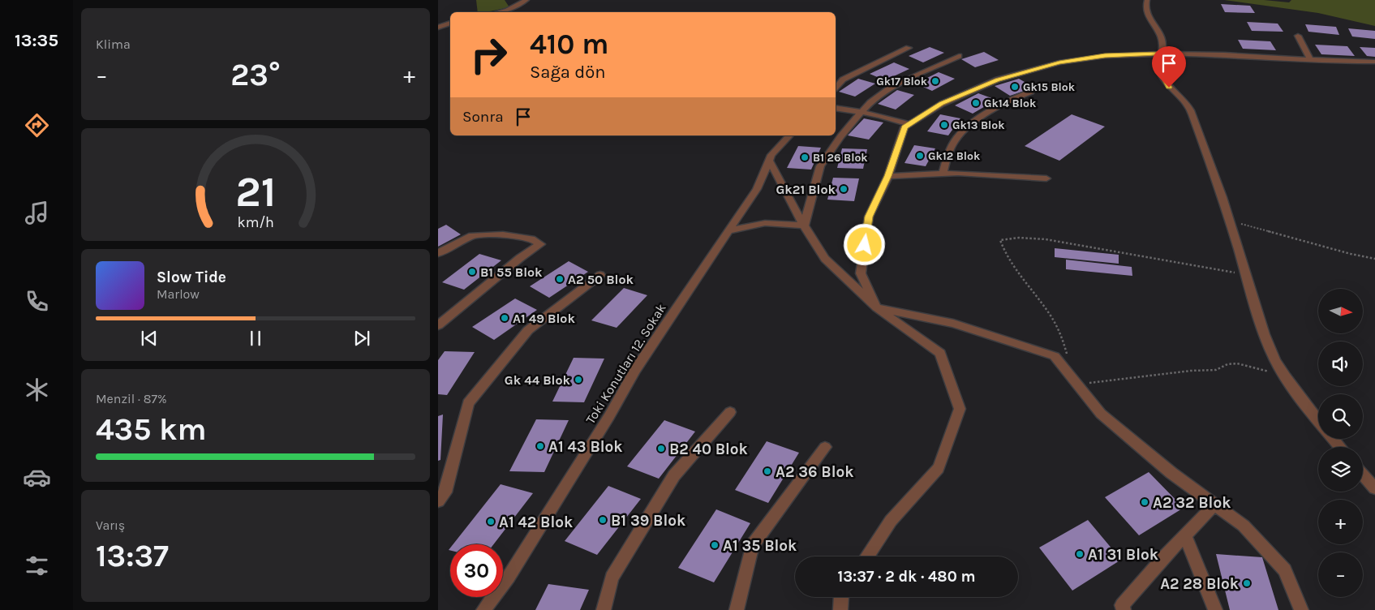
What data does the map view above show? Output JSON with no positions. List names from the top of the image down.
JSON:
{
  "streets": {
    "street": ["Toki Konutları 12. Sokak"]
  },
  "places": [
    "Gk17 Blok",
    "Gk15 Blok",
    "Gk14 Blok",
    "Gk13 Blok",
    "Gk12 Blok",
    "B1 26 Blok",
    "Gk21 Blok",
    "B1 55 Blok",
    "A2 50 Blok",
    "A1 49 Blok",
    "Gk 44 Blok",
    "A1 43 Blok",
    "B2 40 Blok",
    "A2 36 Blok",
    "A2 32 Blok",
    "B1 39 Blok",
    "A1 42 Blok",
    "A1 35 Blok",
    "A1 31 Blok",
    "A2 28 Blok"
  ],
  "north": "right",
  "page": {
    "tabs": "13:35",
    "tile": [
      "Klima",
      ["Menzil · 87%", "435 km"],
      ["Varış", "13:37"]
    ],
    "turn": ["410 m", "Sağa dön"],
    "heat": ["−", "23°", "+"],
    "then": "Sonra",
    "song": ["Slow Tide", "Marlow"],
    "map_buttons": ["+", "−"],
    "limit": "30",
    "trip": "13:37 · 2 dk · 480 m",
    "gauge": ["21", "km/h"]
  }
}
